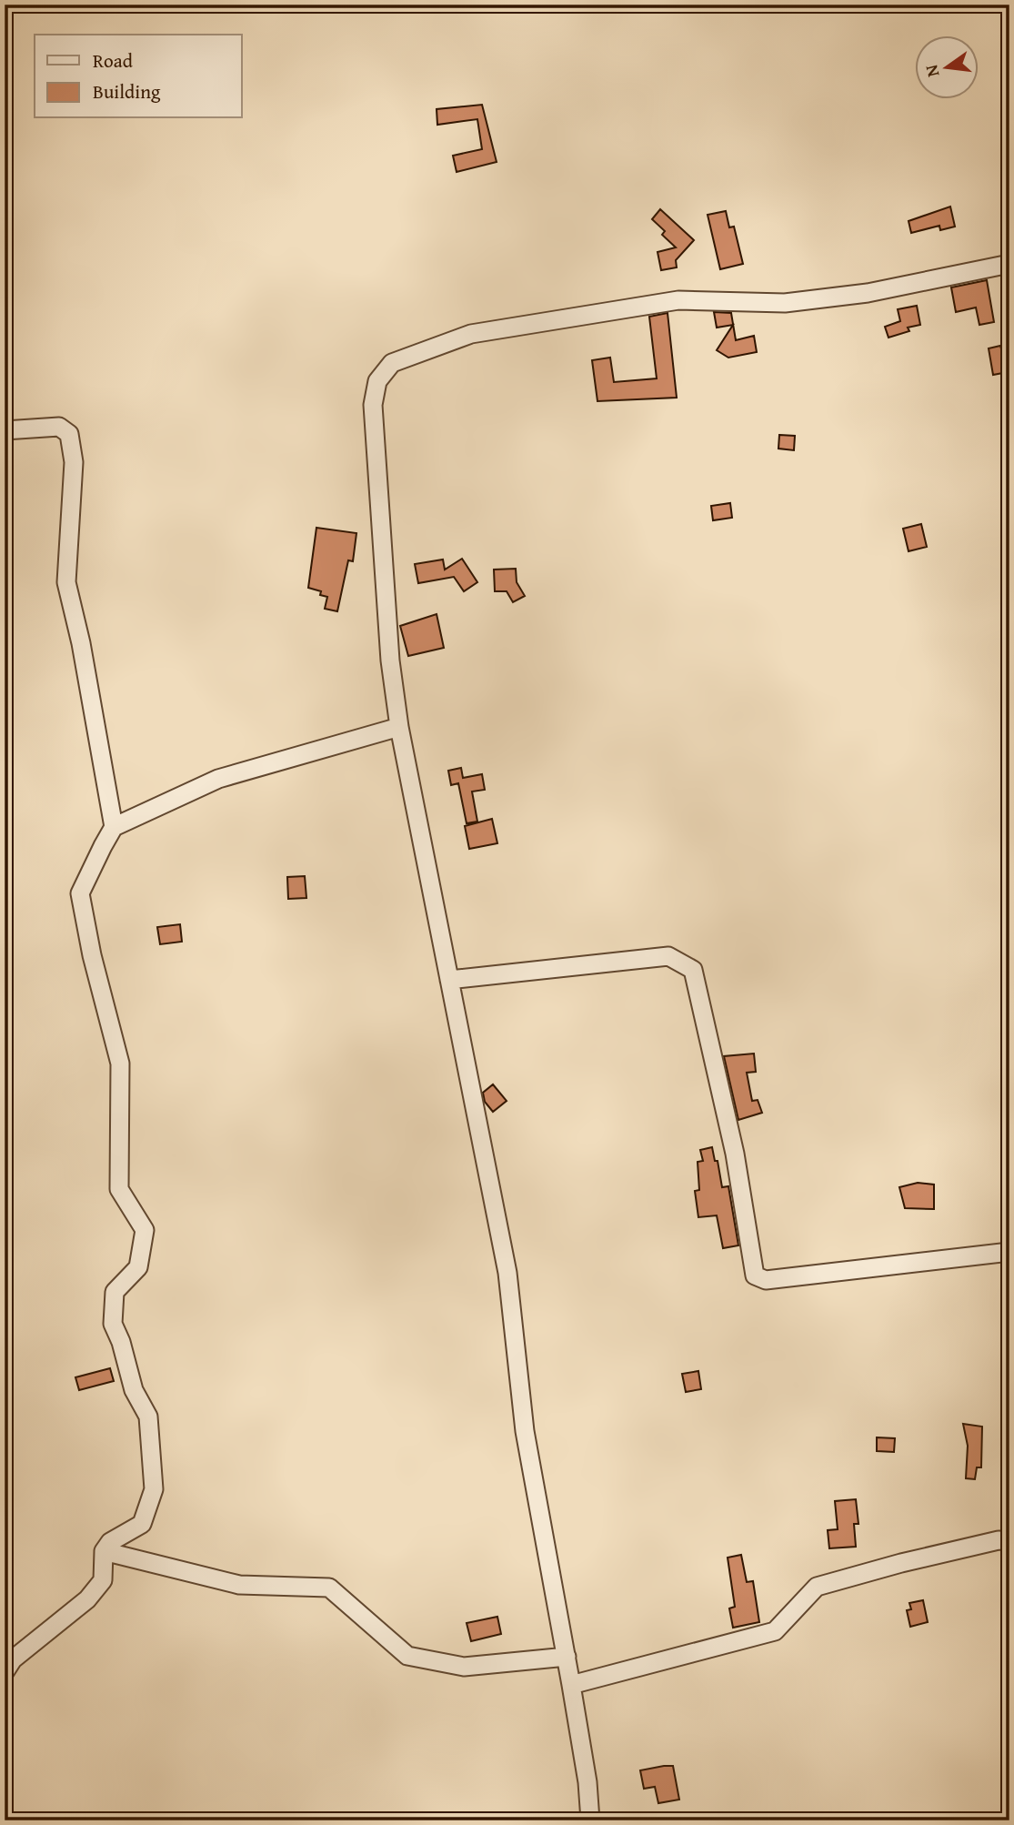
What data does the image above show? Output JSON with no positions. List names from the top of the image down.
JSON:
{
  "legend": ["Road", "Building"],
  "north": "left"
}
